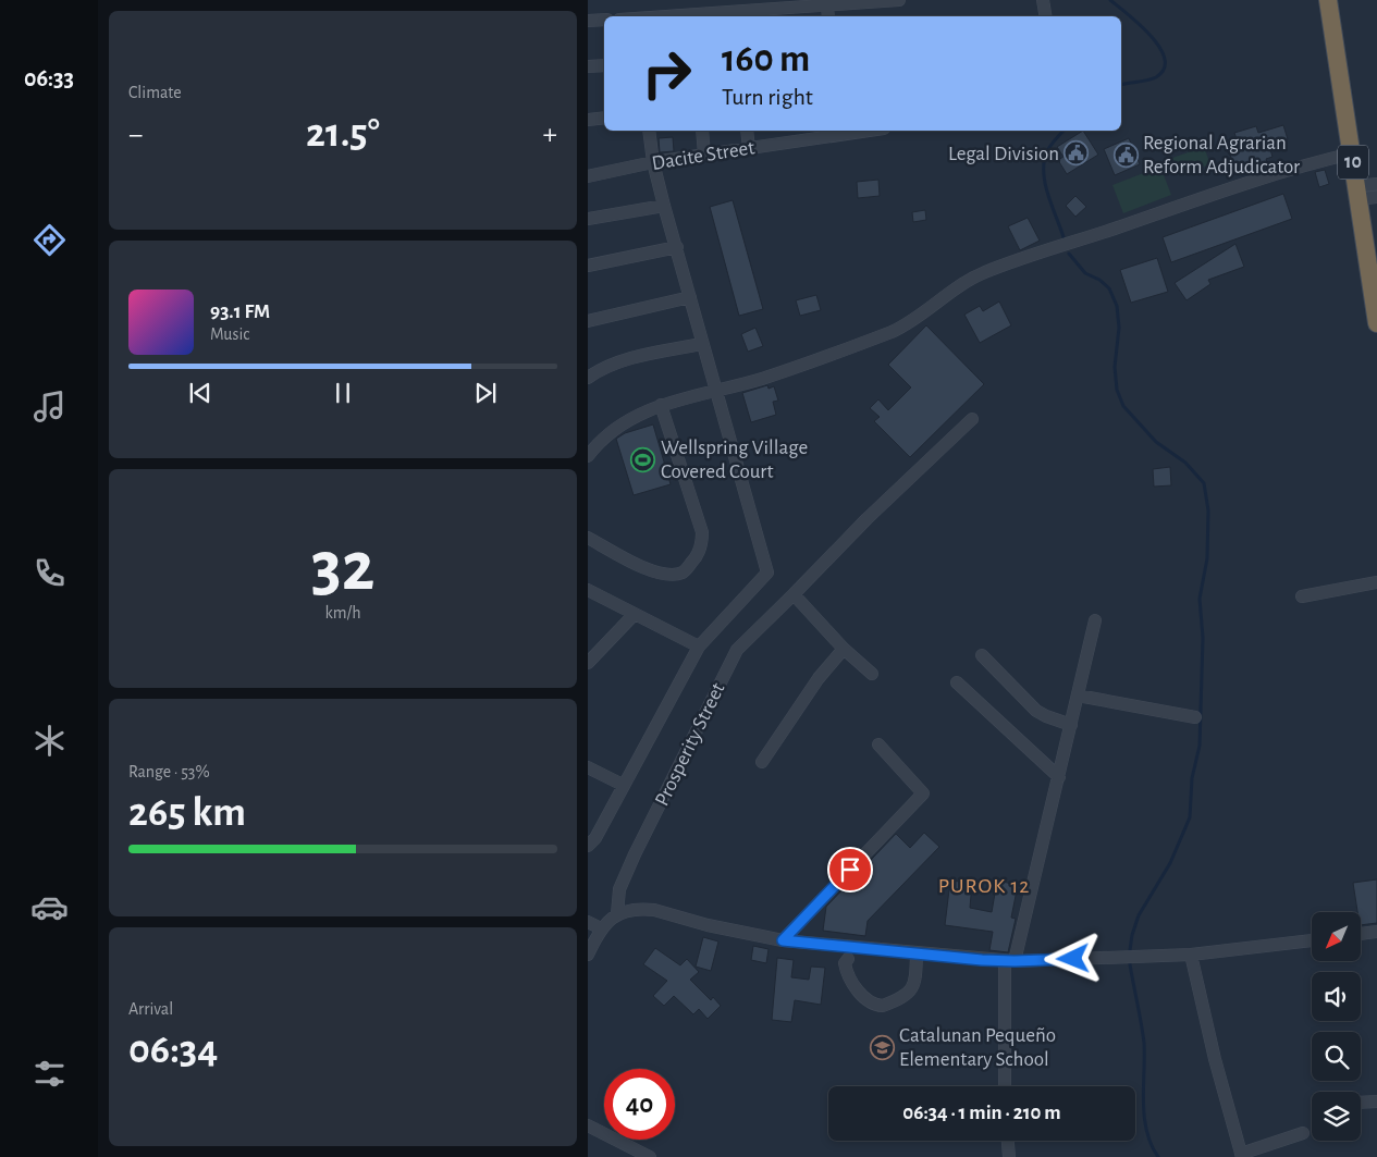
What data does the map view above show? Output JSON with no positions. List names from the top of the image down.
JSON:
{
  "streets": {
    "highway": ["10"],
    "street": ["Dacite Street", "Prosperity Street"]
  },
  "districts": ["PUROK 12"],
  "places": {
    "public building": ["Legal Division", "Regional Agrarian Reform Adjudicator"],
    "sports": ["Wellspring Village Covered Court"],
    "school or university": ["Catalunan Pequeño Elementary School"]
  },
  "north": "bottom left",
  "page": {
    "tabs": "06:33",
    "tile": [
      "Climate",
      ["32", "km/h"],
      ["Range · 53%", "265 km"],
      ["Arrival", "06:34"]
    ],
    "turn": ["160 m", "Turn right"],
    "heat": ["−", "21.5°", "+"],
    "song": ["93.1 FM", "Music"],
    "limit": "40",
    "trip": "06:34 · 1 min · 210 m"
  }
}
